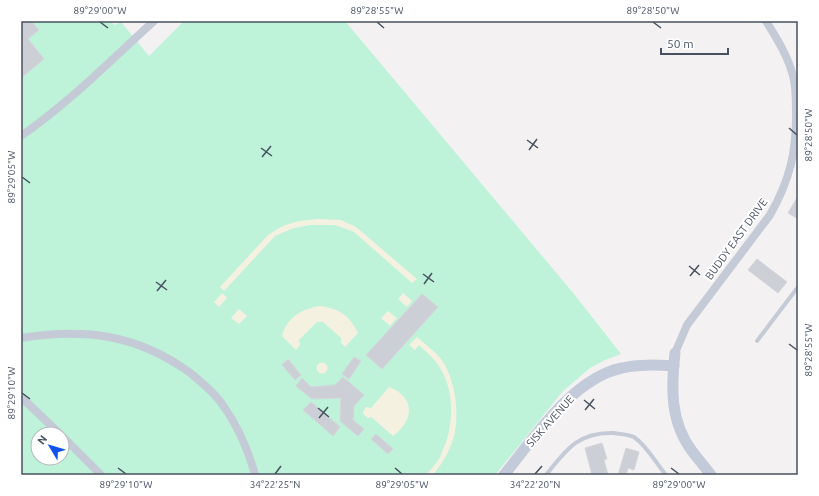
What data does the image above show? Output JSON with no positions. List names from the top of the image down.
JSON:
{
  "streets": {
    "street": ["BUDDY EAST DRIVE", "SISK AVENUE"]
  },
  "scale_bar": "50 m",
  "north": "top left",
  "coordinates": [
    "89°29'00\"W",
    "89°28'55\"W",
    "89°28'50\"W",
    "89°29'05\"W",
    "89°29'10\"W",
    "34°22'25\"N",
    "34°22'20\"N"
  ]
}
